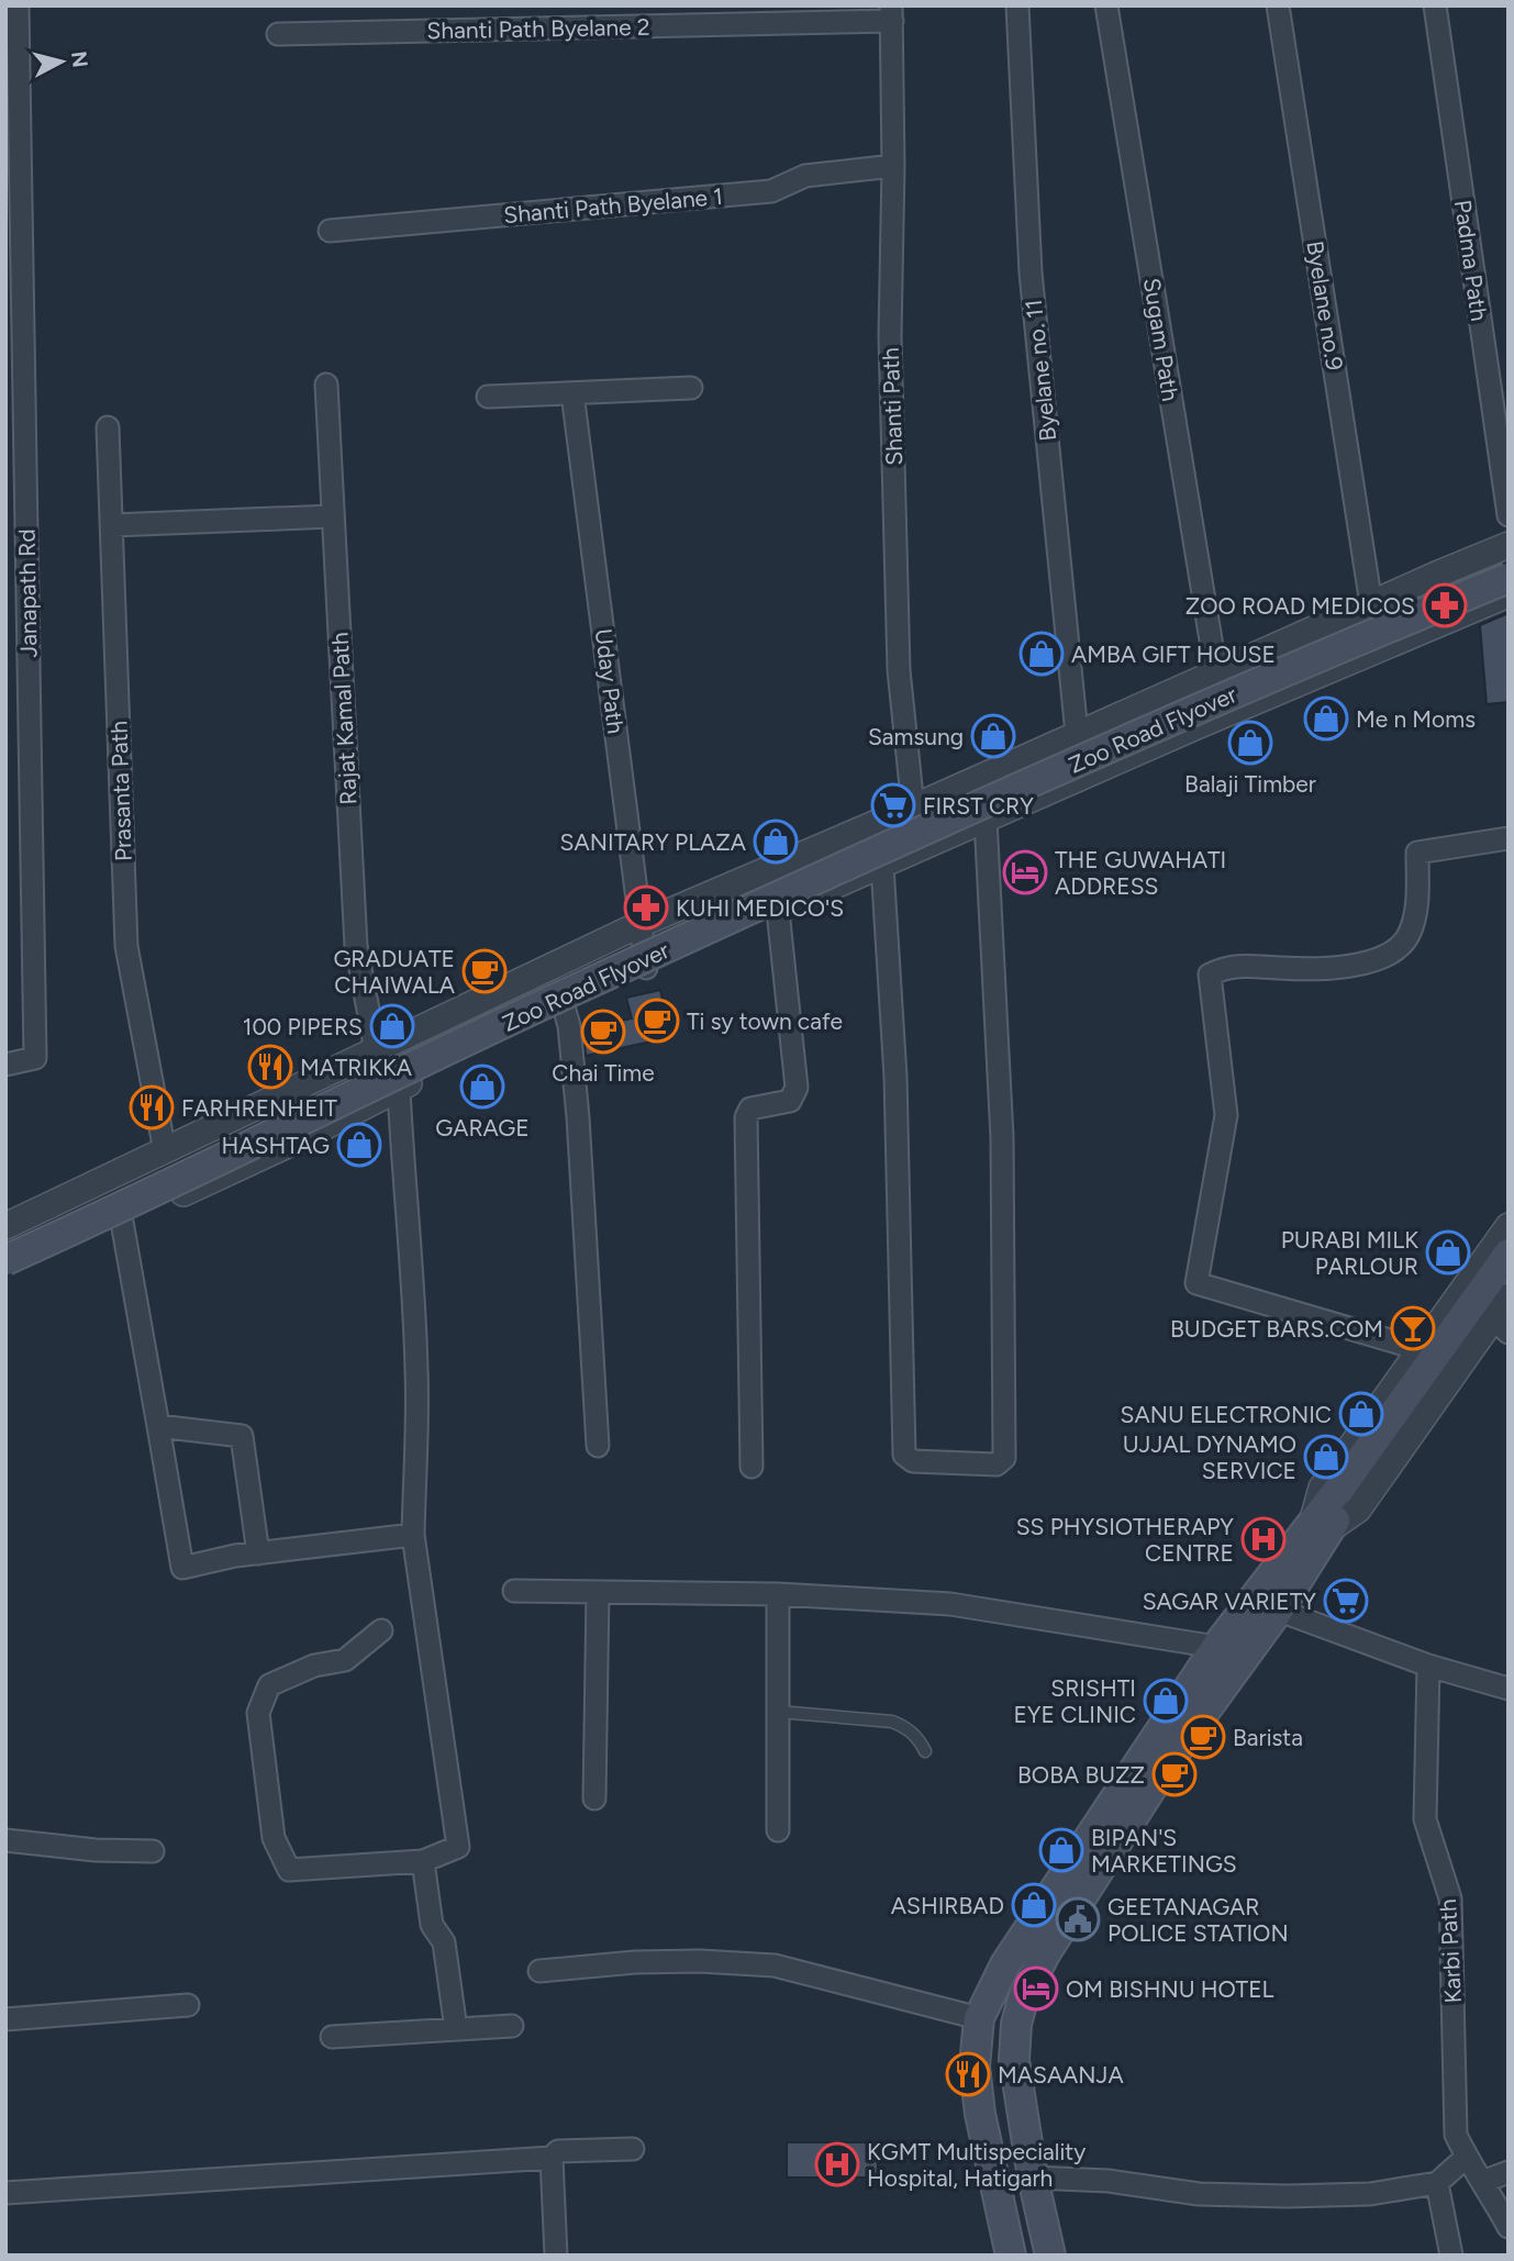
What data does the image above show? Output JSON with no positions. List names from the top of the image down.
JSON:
{
  "streets": {
    "main road": ["Zoo Road Flyover"],
    "street": [
      "Shanti Path Byelane 2",
      "Shanti Path Byelane 1",
      "Padma Path",
      "Byelane no.9",
      "Sugam Path",
      "Byelane no. 11",
      "Shanti Path",
      "Janapath Rd",
      "Uday Path",
      "Rajat Kamal Path",
      "Prasanta Path",
      "Karbi Path"
    ]
  },
  "crossings": [
    ["Shanti Path Byelane 2", "Shanti Path"],
    ["Shanti Path Byelane 1", "Shanti Path"]
  ],
  "places": {
    "pharmacy": ["ZOO ROAD MEDICOS", "KUHI MEDICO'S"],
    "shop": [
      "AMBA GIFT HOUSE",
      "Me n Moms",
      "Samsung",
      "Balaji Timber",
      "SANITARY PLAZA",
      "100 PIPERS",
      "GARAGE",
      "HASHTAG",
      "PURABI MILK PARLOUR",
      "SANU ELECTRONIC",
      "UJJAL DYNAMO SERVICE",
      "SRISHTI EYE CLINIC",
      "BIPAN'S MARKETINGS",
      "ASHIRBAD"
    ],
    "supermarket": ["FIRST CRY", "SAGAR VARIETY"],
    "hotel": ["THE GUWAHATI ADDRESS", "OM BISHNU HOTEL"],
    "cafe": [
      "GRADUATE CHAIWALA",
      "Ti sy town cafe",
      "Chai Time",
      "Barista",
      "BOBA BUZZ"
    ],
    "restaurant": ["MATRIKKA", "FARHRENHEIT", "MASAANJA"],
    "bar": ["BUDGET BARS.COM"],
    "hospital": ["SS PHYSIOTHERAPY CENTRE", "KGMT Multispeciality Hospital, Hatigarh"],
    "public building": ["GEETANAGAR POLICE STATION"]
  },
  "north": "right"
}
